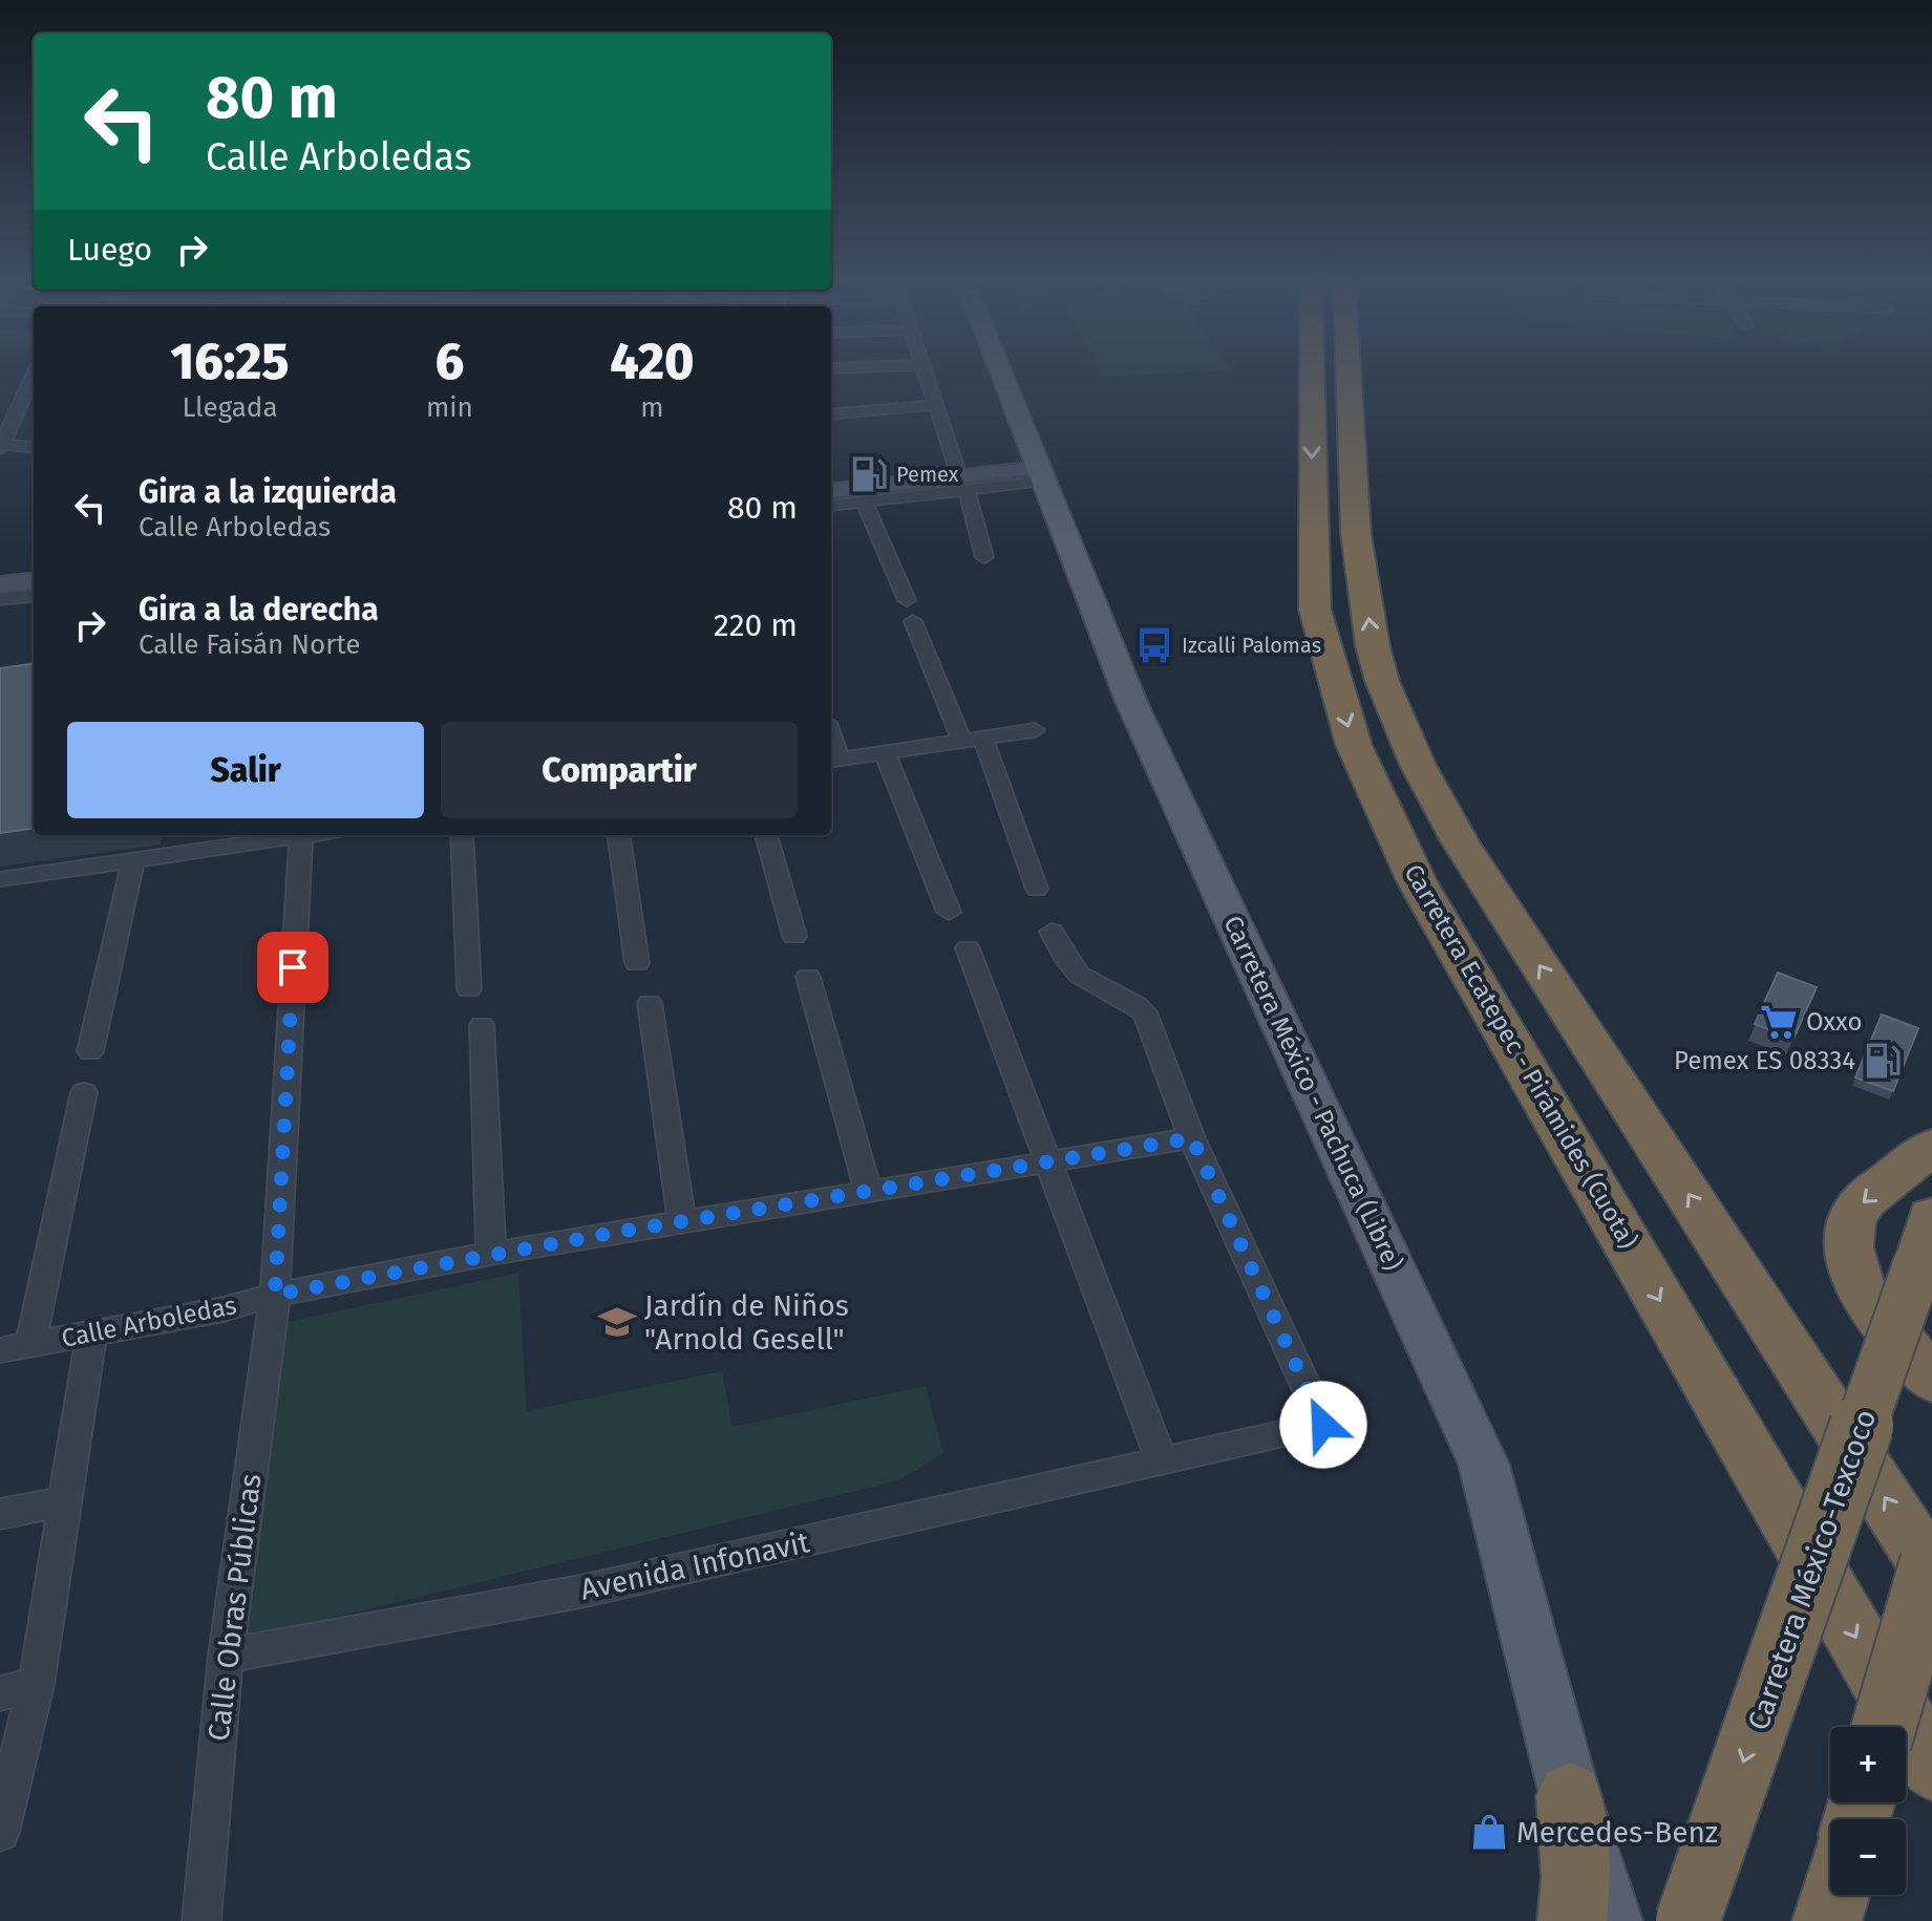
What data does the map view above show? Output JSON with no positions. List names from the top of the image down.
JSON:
{
  "streets": {
    "highway": ["Carretera Ecatepec - Pirámides (Cuota)", "Carretera México-Texcoco"],
    "main road": ["Carretera México - Pachuca (Libre)"],
    "street": ["Calle Arboledas", "Avenida Infonavit", "Calle Obras Públicas"]
  },
  "crossings": [
    ["Calle Arboledas", "Avenida Infonavit"],
    ["Calle Arboledas", "Calle Obras Públicas"],
    ["Avenida Infonavit", "Calle Obras Públicas"]
  ],
  "places": {
    "fuel station": ["Pemex", "Pemex ES 08334"],
    "bus stop": ["Izcalli Palomas"],
    "supermarket": ["Oxxo"],
    "school or university": ["Jardín de Niños \"Arnold Gesell\""],
    "shop": ["Mercedes-Benz"]
  },
  "page": {
    "turn": ["80 m", "Calle Arboledas"],
    "then": "Luego",
    "eta": [
      "16:25",
      "Llegada",
      "6",
      "min",
      "420",
      "m"
    ],
    "list": [
      {
        "name": "Gira a la izquierda",
        "note": "Calle Arboledas",
        "value": "80 m"
      },
      {
        "name": "Gira a la derecha",
        "note": "Calle Faisán Norte",
        "value": "220 m"
      }
    ],
    "buttons": ["Salir", "Compartir"],
    "map_buttons": ["+", "−"]
  }
}
